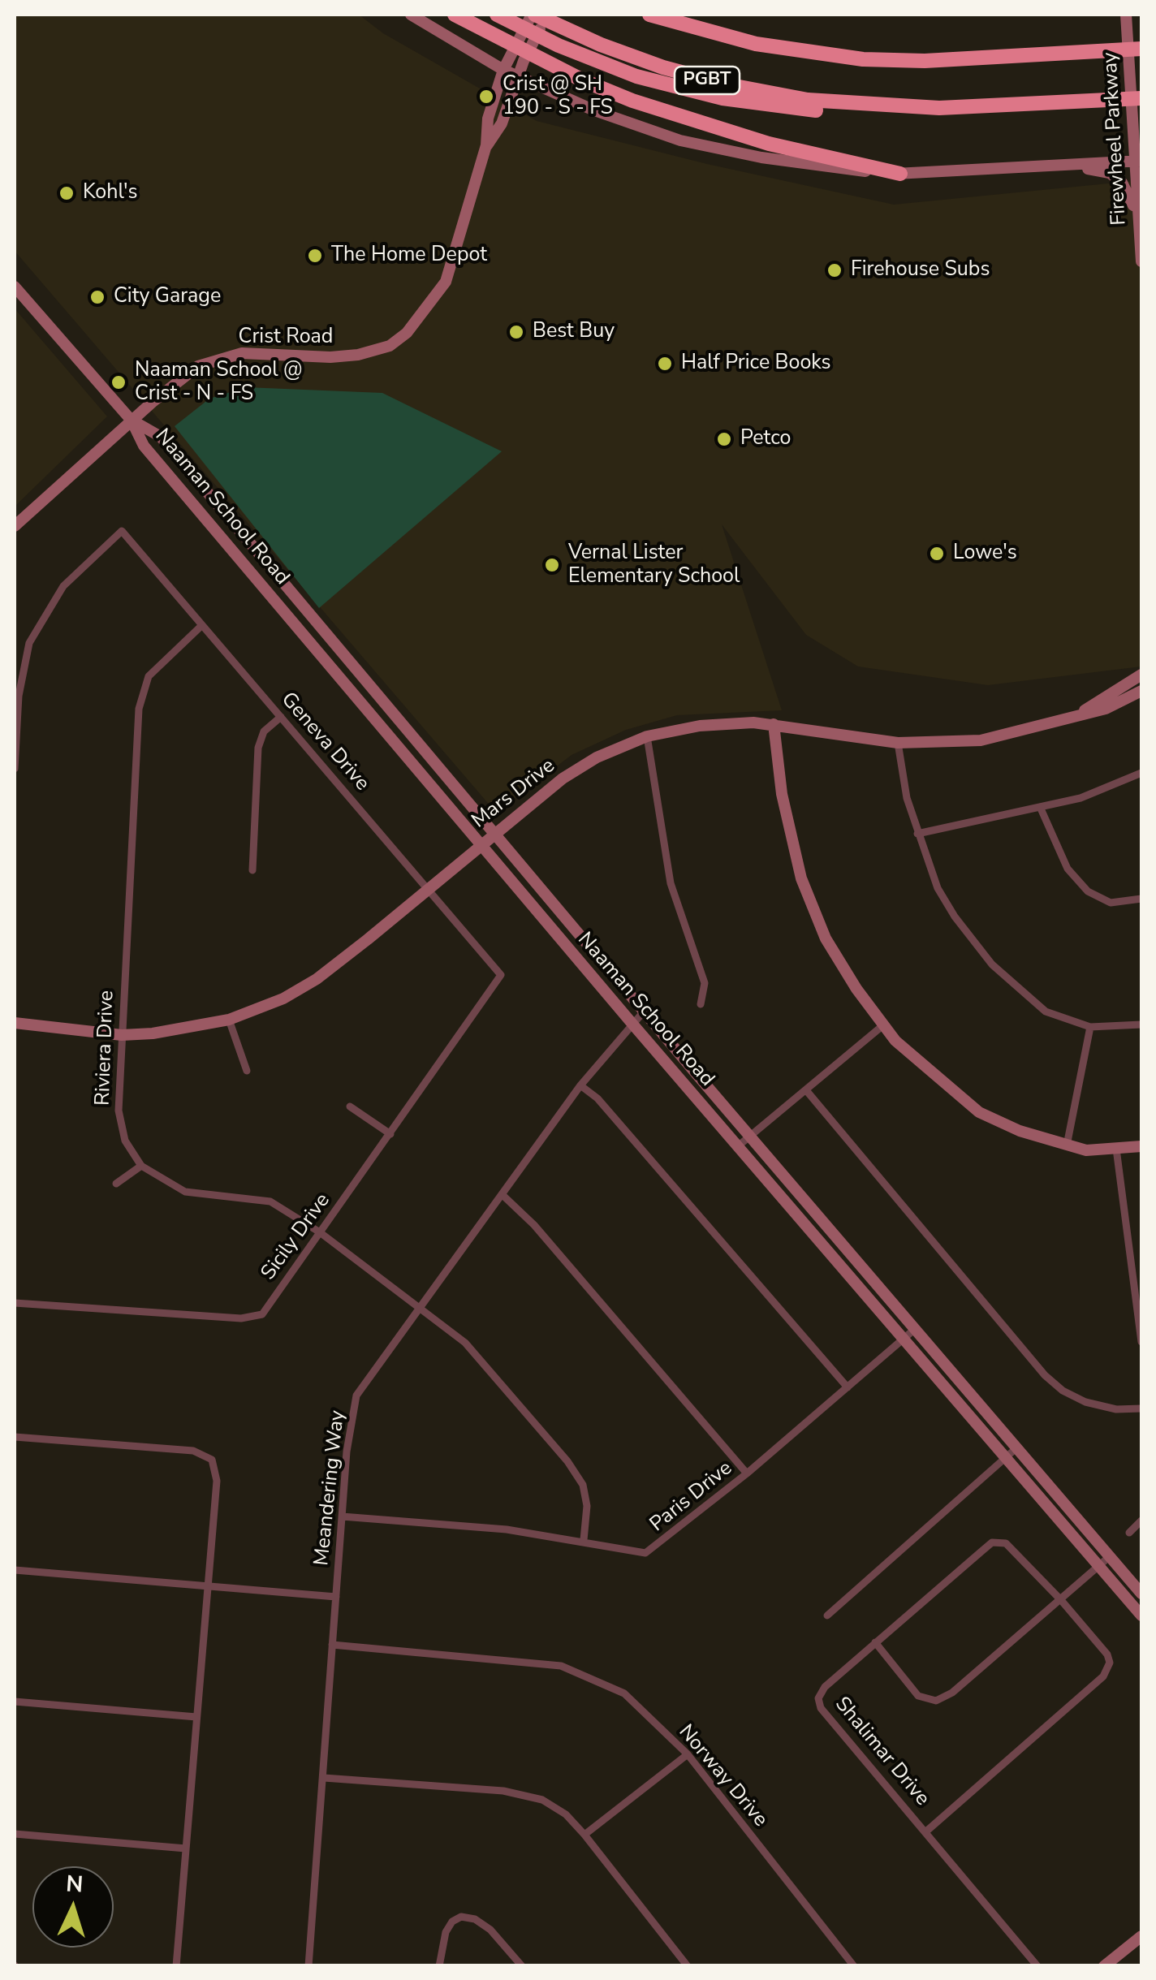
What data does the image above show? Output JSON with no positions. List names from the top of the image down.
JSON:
{
  "streets": {
    "highway": ["PGBT"],
    "main road": [
      "Firewheel Parkway",
      "Crist Road",
      "Naaman School Road",
      "Mars Drive"
    ],
    "street": [
      "Geneva Drive",
      "Riviera Drive",
      "Sicily Drive",
      "Meandering Way",
      "Paris Drive",
      "Shalimar Drive",
      "Norway Drive"
    ]
  },
  "crossings": [
    ["PGBT", "Crist Road"],
    ["Crist Road", "Naaman School Road"],
    ["Naaman School Road", "Mars Drive"],
    ["Naaman School Road", "Meandering Way"],
    ["Naaman School Road", "Paris Drive"],
    ["Geneva Drive", "Mars Drive"],
    ["Geneva Drive", "Riviera Drive"],
    ["Geneva Drive", "Sicily Drive"],
    ["Mars Drive", "Riviera Drive"],
    ["Meandering Way", "Paris Drive"],
    ["Meandering Way", "Norway Drive"]
  ],
  "places": [
    "Crist @ SH 190 - S - FS",
    "Kohl's",
    "The Home Depot",
    "Firehouse Subs",
    "City Garage",
    "Best Buy",
    "Half Price Books",
    "Naaman School @ Crist - N - FS",
    "Petco",
    "Lowe's",
    "Vernal Lister Elementary School"
  ],
  "north": "top"
}
